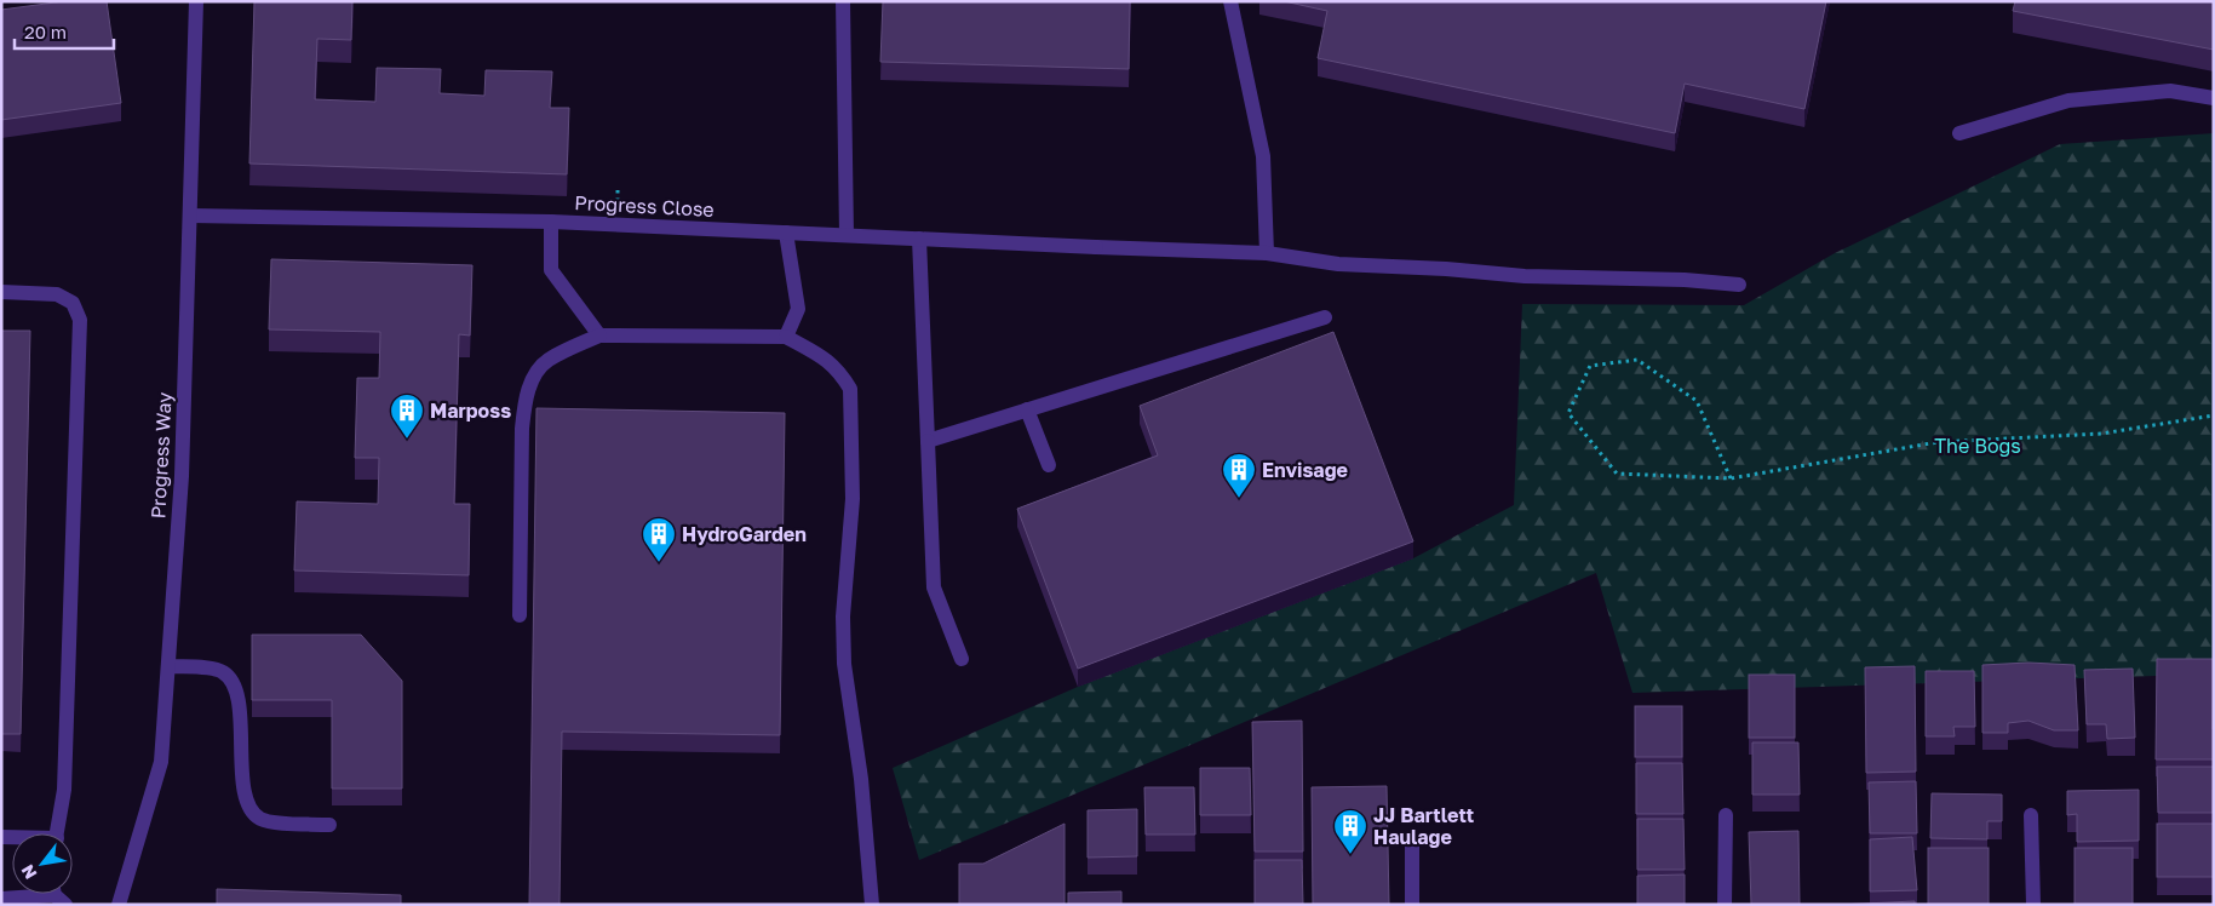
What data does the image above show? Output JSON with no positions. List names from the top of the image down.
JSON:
{
  "streets": {
    "street": ["Progress Close", "Progress Way"]
  },
  "crossings": [
    ["Progress Close", "Progress Way"]
  ],
  "parks": ["The Bogs"],
  "places": {
    "building": [
      "Marposs",
      "Envisage",
      "HydroGarden",
      "JJ Bartlett Haulage"
    ]
  },
  "scale_bar": "20 m",
  "north": "bottom left"
}
